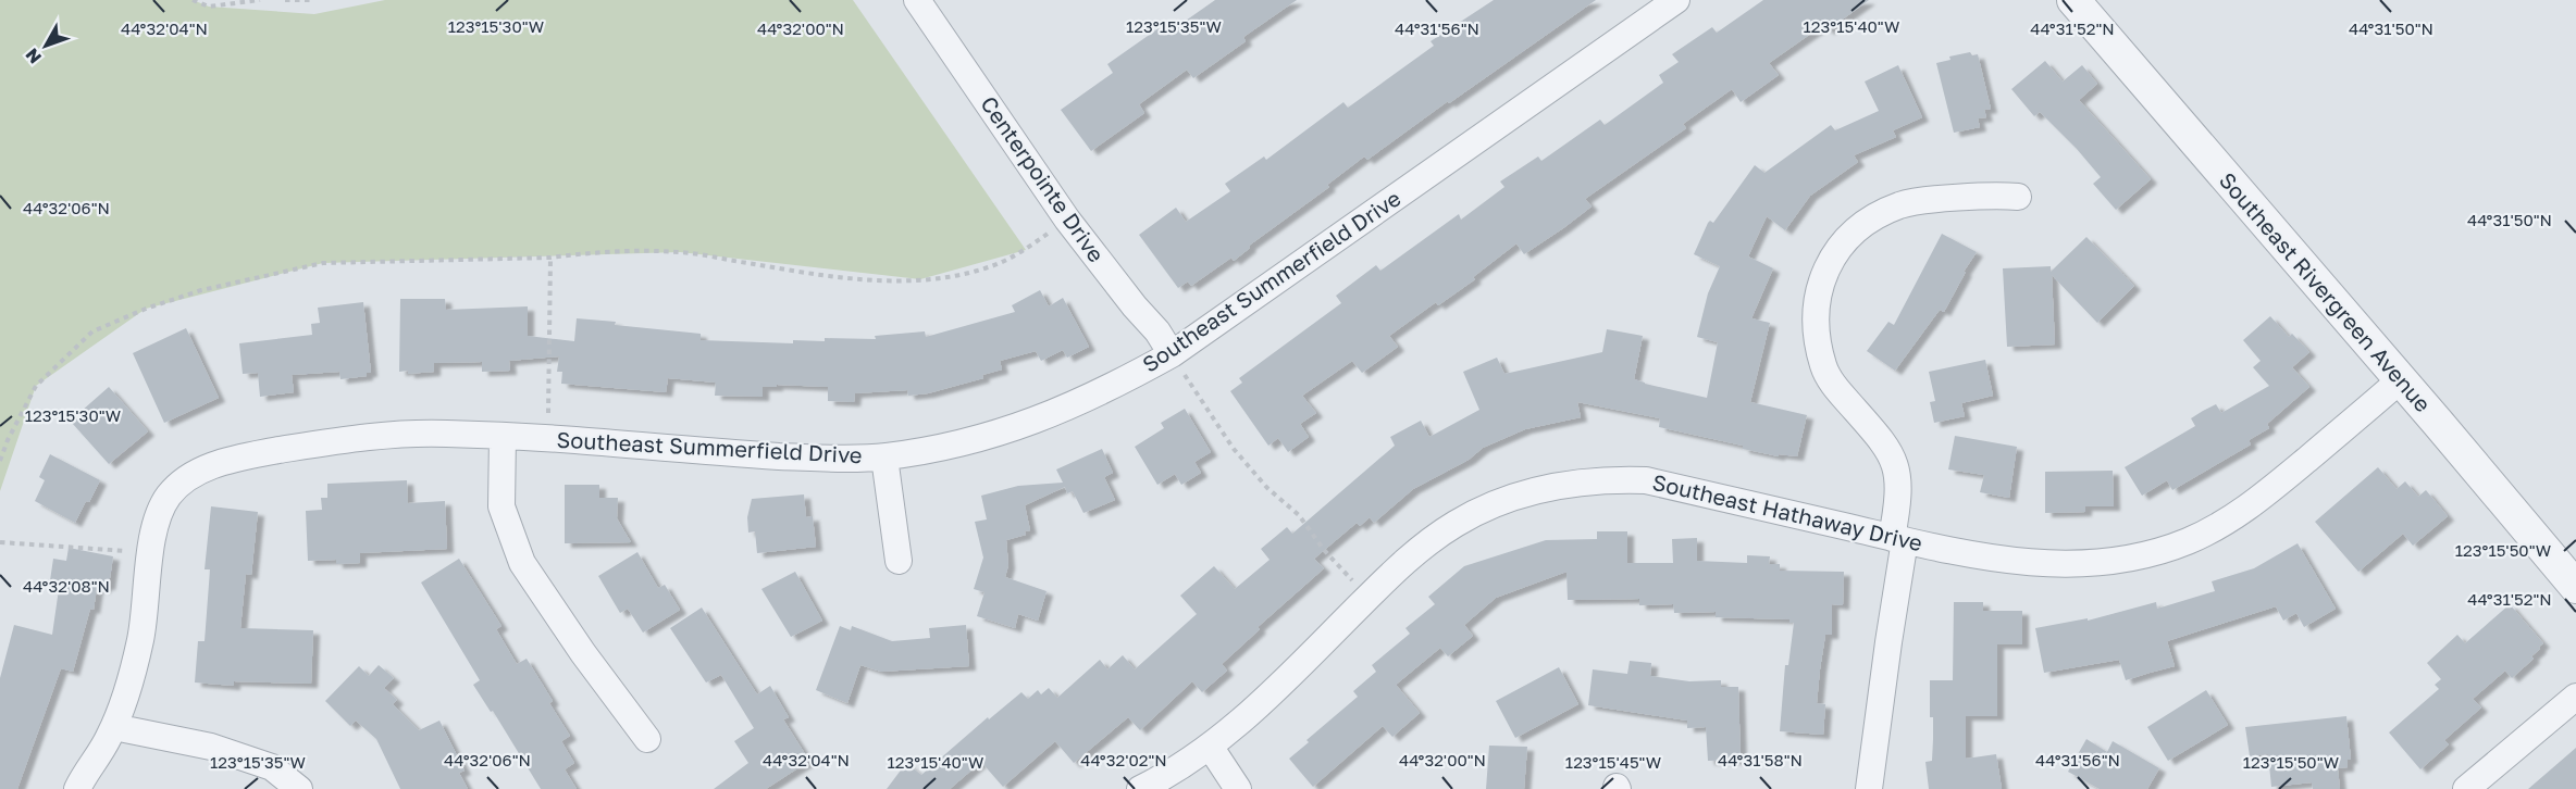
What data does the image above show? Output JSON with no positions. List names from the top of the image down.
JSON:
{
  "streets": {
    "street": [
      "Centerpointe Drive",
      "Southeast Summerfield Drive",
      "Southeast Rivergreen Avenue",
      "Southeast Hathaway Drive"
    ]
  },
  "crossings": [
    ["Centerpointe Drive", "Southeast Summerfield Drive"],
    ["Southeast Rivergreen Avenue", "Southeast Hathaway Drive"]
  ],
  "north": "bottom left",
  "coordinates": [
    "123°15'30\"W",
    "123°15'35\"W",
    "123°15'40\"W",
    "44°32'04\"N",
    "44°32'00\"N",
    "44°31'56\"N",
    "44°31'52\"N",
    "44°31'50\"N",
    "44°32'06\"N",
    "123°15'50\"W",
    "44°32'08\"N",
    "44°32'02\"N",
    "44°31'58\"N",
    "123°15'45\"W"
  ]
}
